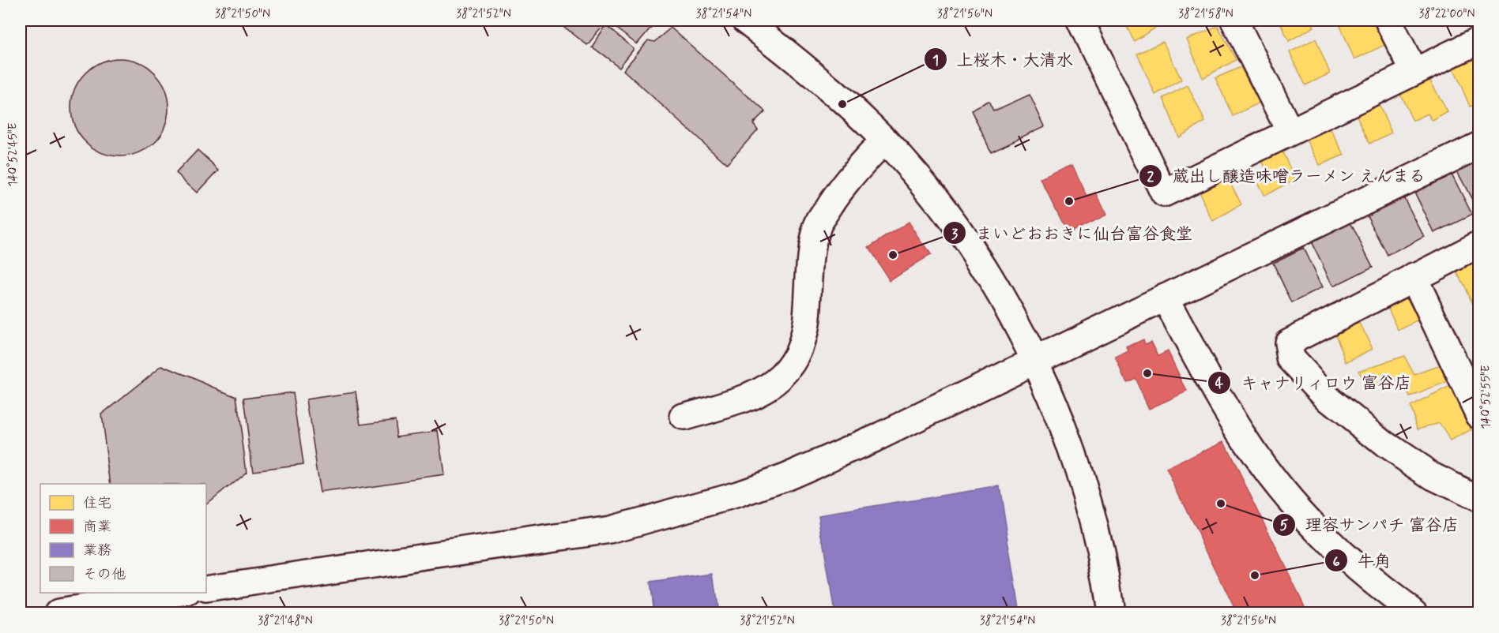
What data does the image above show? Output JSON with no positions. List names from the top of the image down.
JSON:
{
  "places": [
    "上桜木・大清水",
    "蔵出し醸造味噌ラーメン えんまる",
    "まいどおおきに仙台富谷食堂",
    "キャナリィロウ 富谷店",
    "理容サンパチ 富谷店",
    "牛角"
  ],
  "legend": [
    "住宅",
    "商業",
    "業務",
    "その他"
  ],
  "coordinates": [
    "38°21'50\"N",
    "38°21'52\"N",
    "38°21'54\"N",
    "38°21'56\"N",
    "38°21'58\"N",
    "38°22'00\"N",
    "140°52'45\"E",
    "140°52'55\"E",
    "38°21'48\"N"
  ]
}
